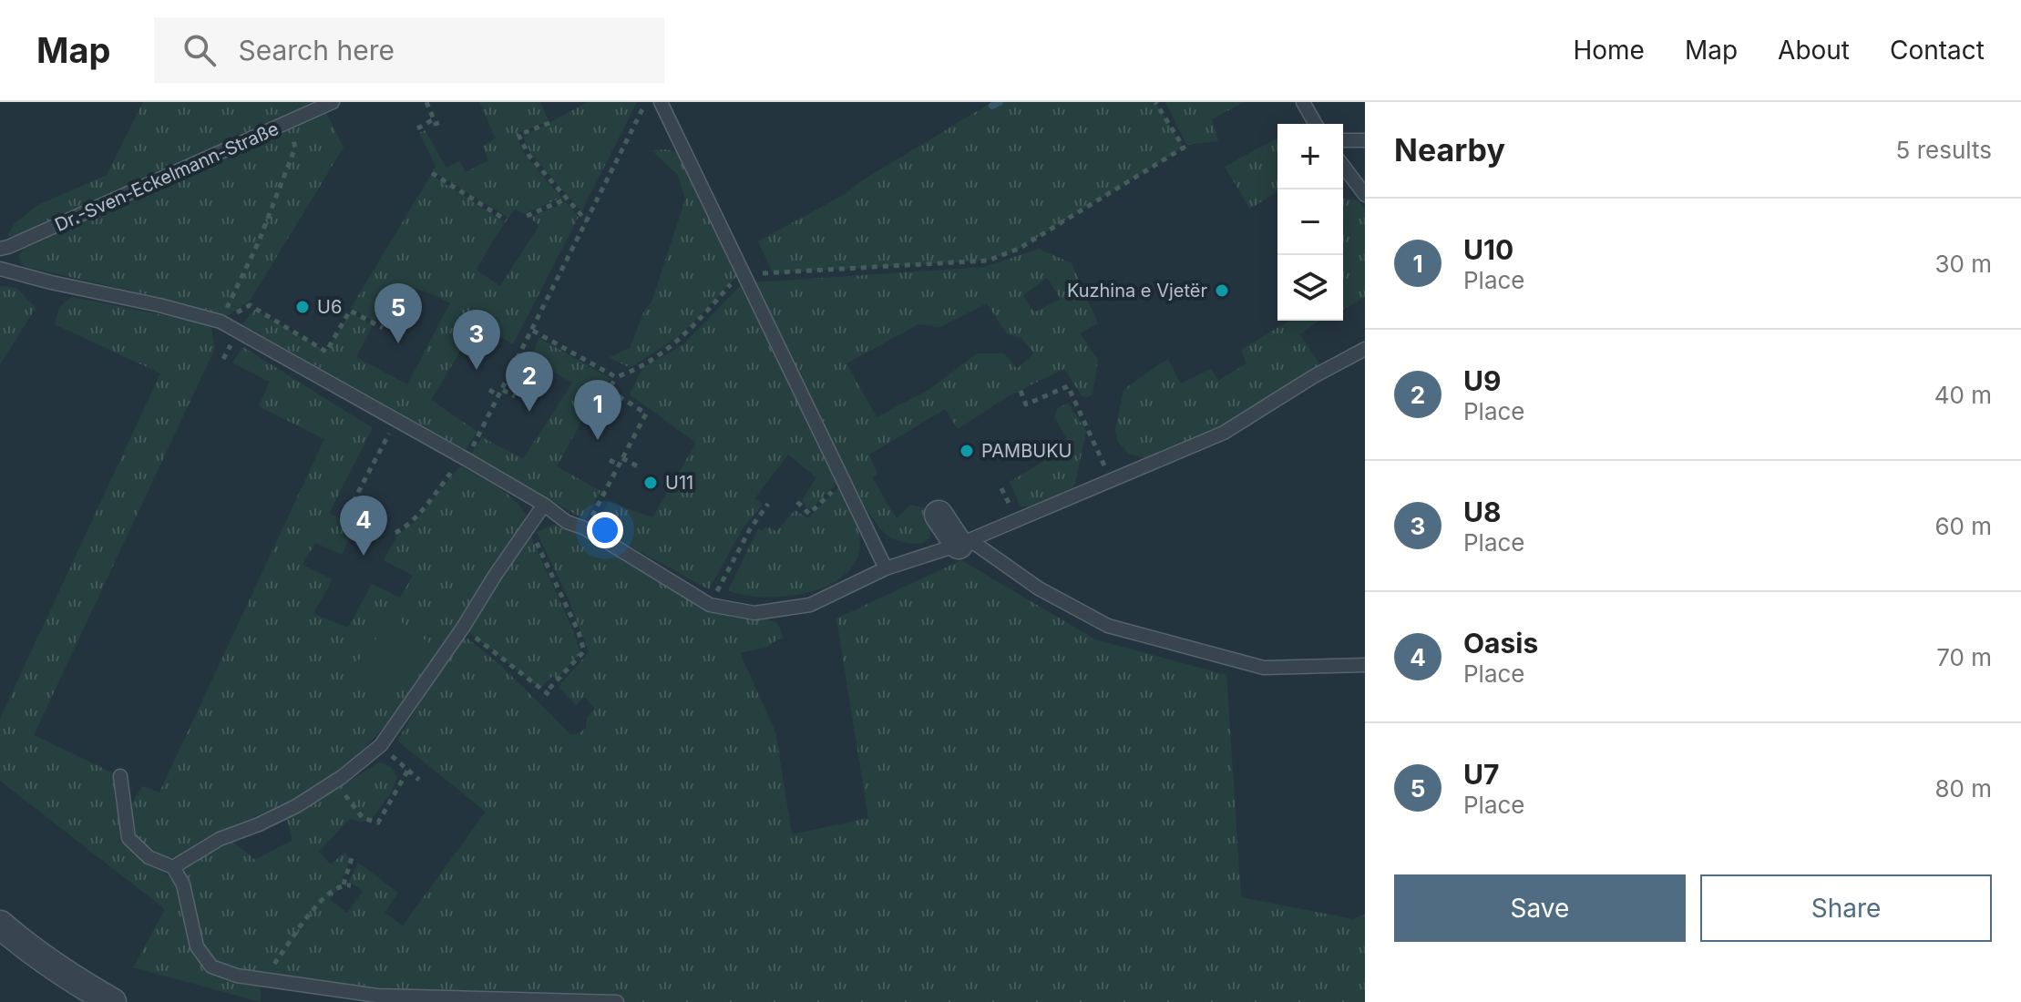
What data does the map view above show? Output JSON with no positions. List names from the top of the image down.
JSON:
{
  "streets": {
    "lane": ["Dr.-Sven-Eckelmann-Straße"]
  },
  "places": [
    "Kuzhina e Vjetër",
    "U6",
    "PAMBUKU",
    "U11"
  ],
  "page": {
    "header": "Map",
    "search": "Search here",
    "nav": [
      "Home",
      "Map",
      "About",
      "Contact"
    ],
    "heading": ["Nearby", "5 results"],
    "map_buttons": ["+", "−"],
    "list": [
      {
        "mark": "1",
        "name": "U10",
        "note": "Place",
        "value": "30 m"
      },
      {
        "mark": "2",
        "name": "U9",
        "note": "Place",
        "value": "40 m"
      },
      {
        "mark": "3",
        "name": "U8",
        "note": "Place",
        "value": "60 m"
      },
      {
        "mark": "4",
        "name": "Oasis",
        "note": "Place",
        "value": "70 m"
      },
      {
        "mark": "5",
        "name": "U7",
        "note": "Place",
        "value": "80 m"
      }
    ],
    "pins": [
      "5",
      "3",
      "2",
      "1",
      "4"
    ],
    "buttons": ["Save", "Share"]
  }
}
